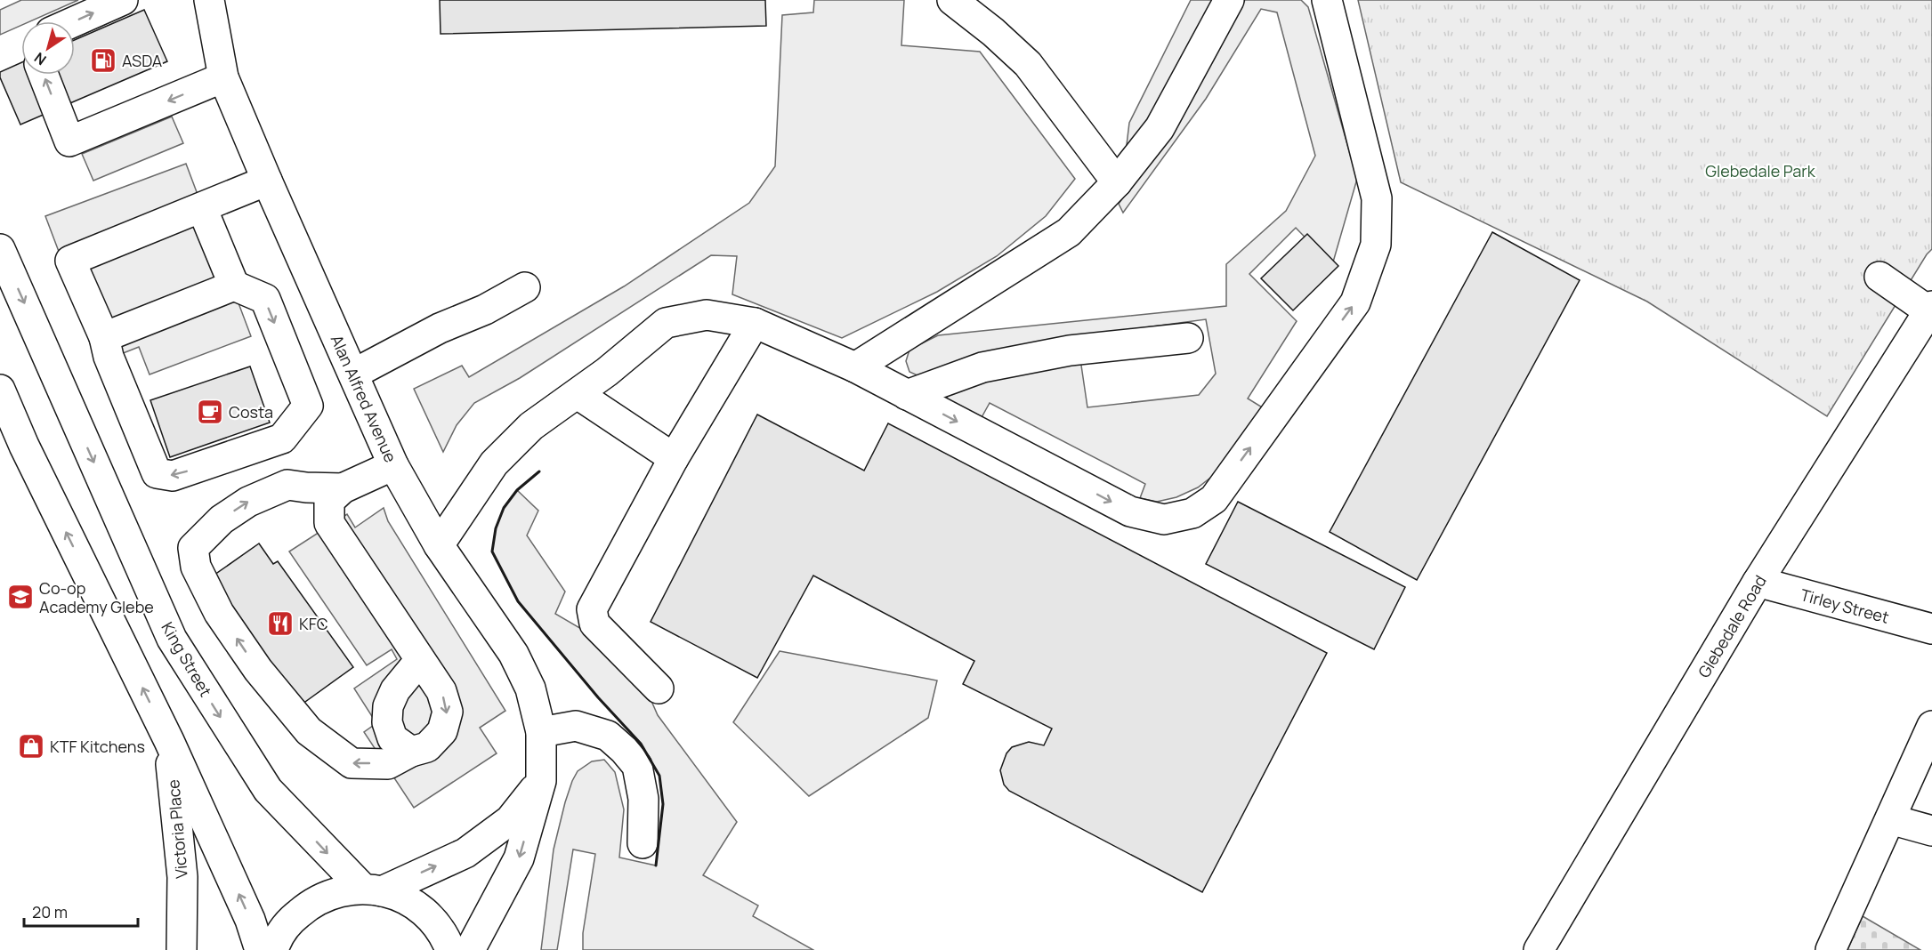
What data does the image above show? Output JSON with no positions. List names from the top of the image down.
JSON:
{
  "streets": {
    "street": [
      "Alan Alfred Avenue",
      "Tirley Street",
      "Glebedale Road",
      "King Street",
      "Victoria Place"
    ]
  },
  "crossings": [
    ["Tirley Street", "Glebedale Road"]
  ],
  "parks": ["Glebedale Park"],
  "places": {
    "fuel station": ["ASDA"],
    "cafe": ["Costa"],
    "school or university": ["Co-op Academy Glebe"],
    "restaurant": ["KFC"],
    "shop": ["KTF Kitchens"]
  },
  "scale_bar": "20 m",
  "north": "bottom left"
}
